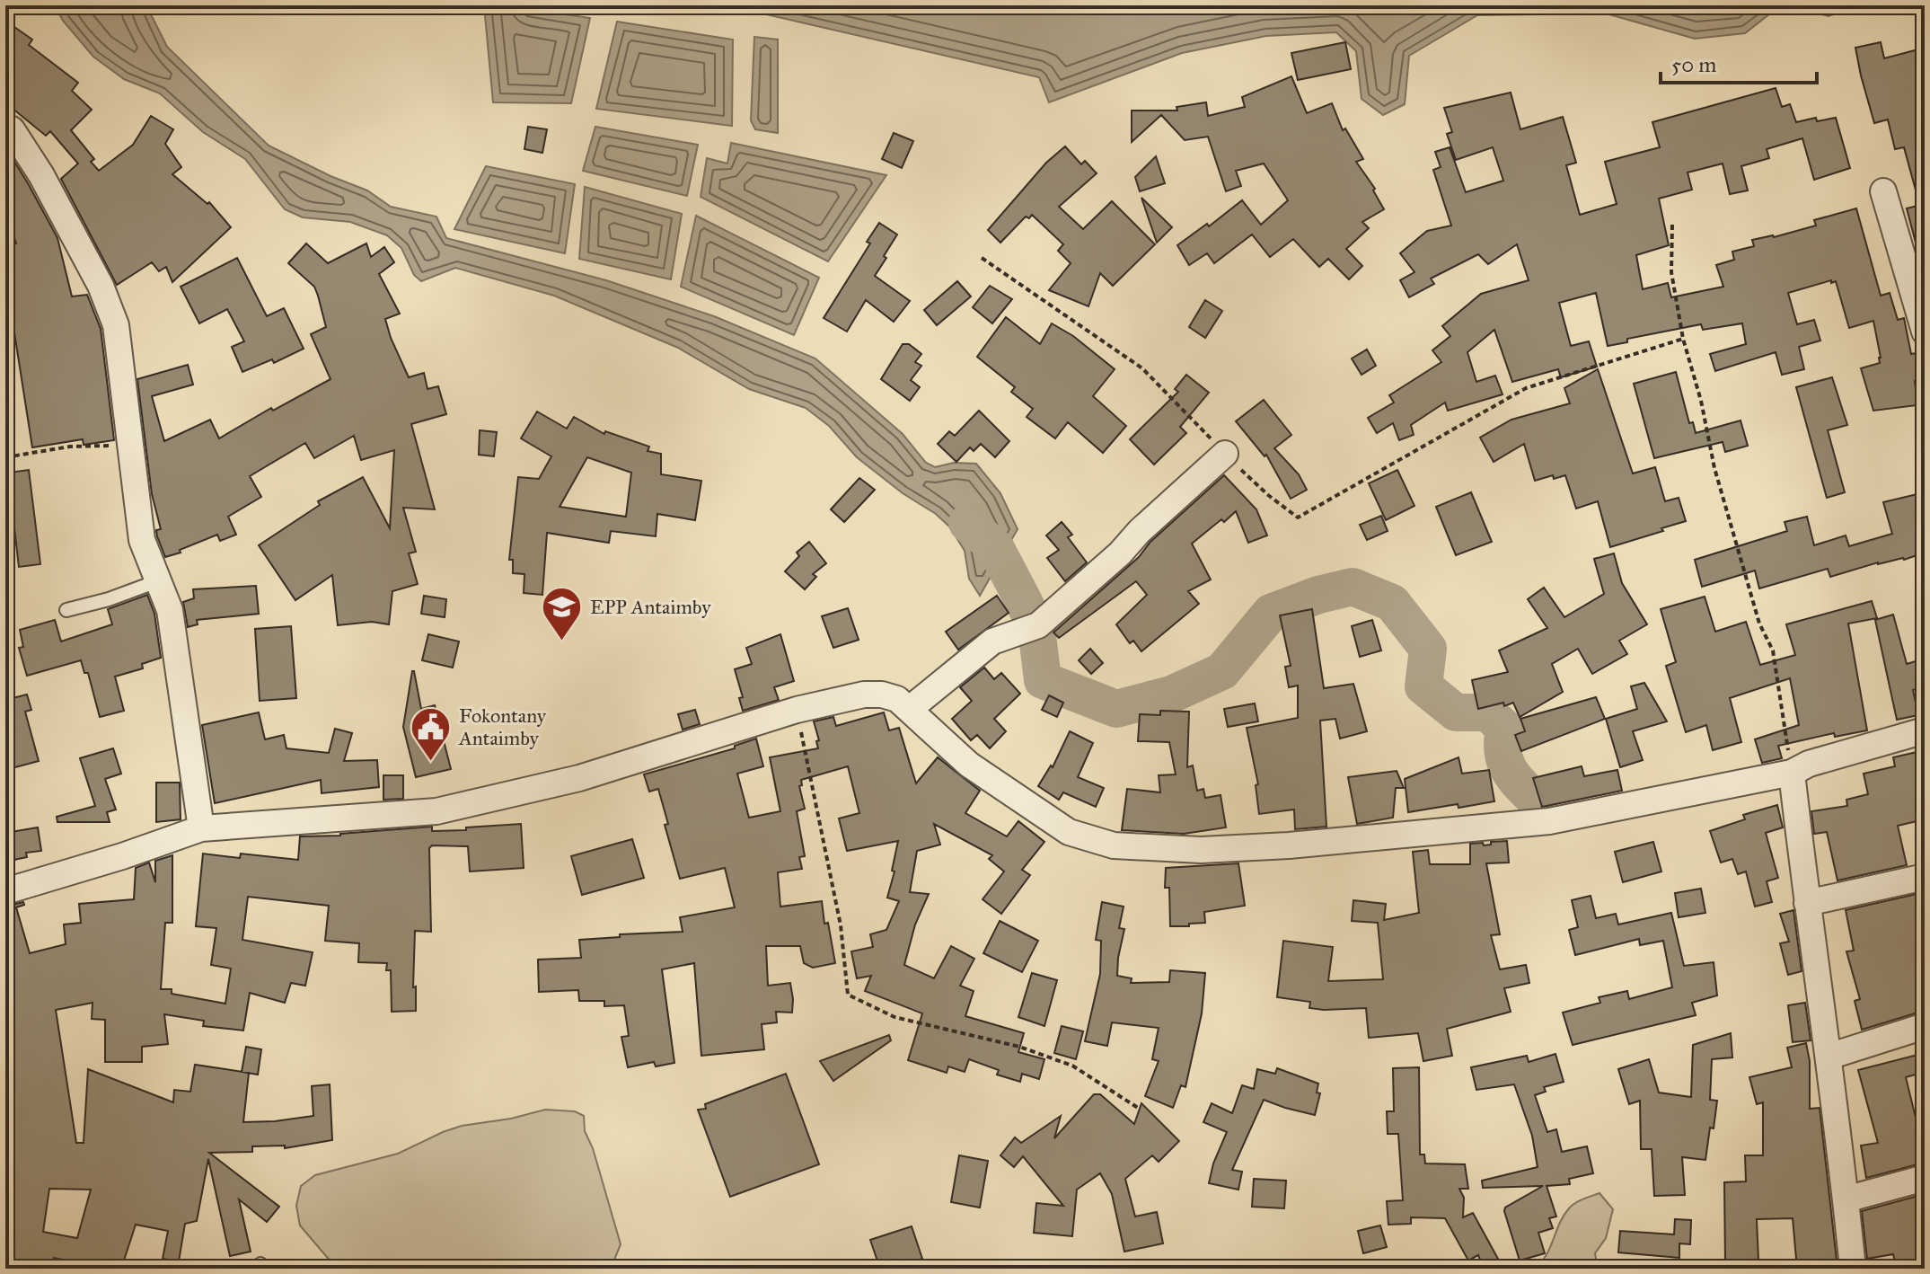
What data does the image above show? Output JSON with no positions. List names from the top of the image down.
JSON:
{
  "places": {
    "school or university": ["EPP Antaimby"],
    "public building": ["Fokontany Antaimby"]
  },
  "scale_bar": "50 m"
}
